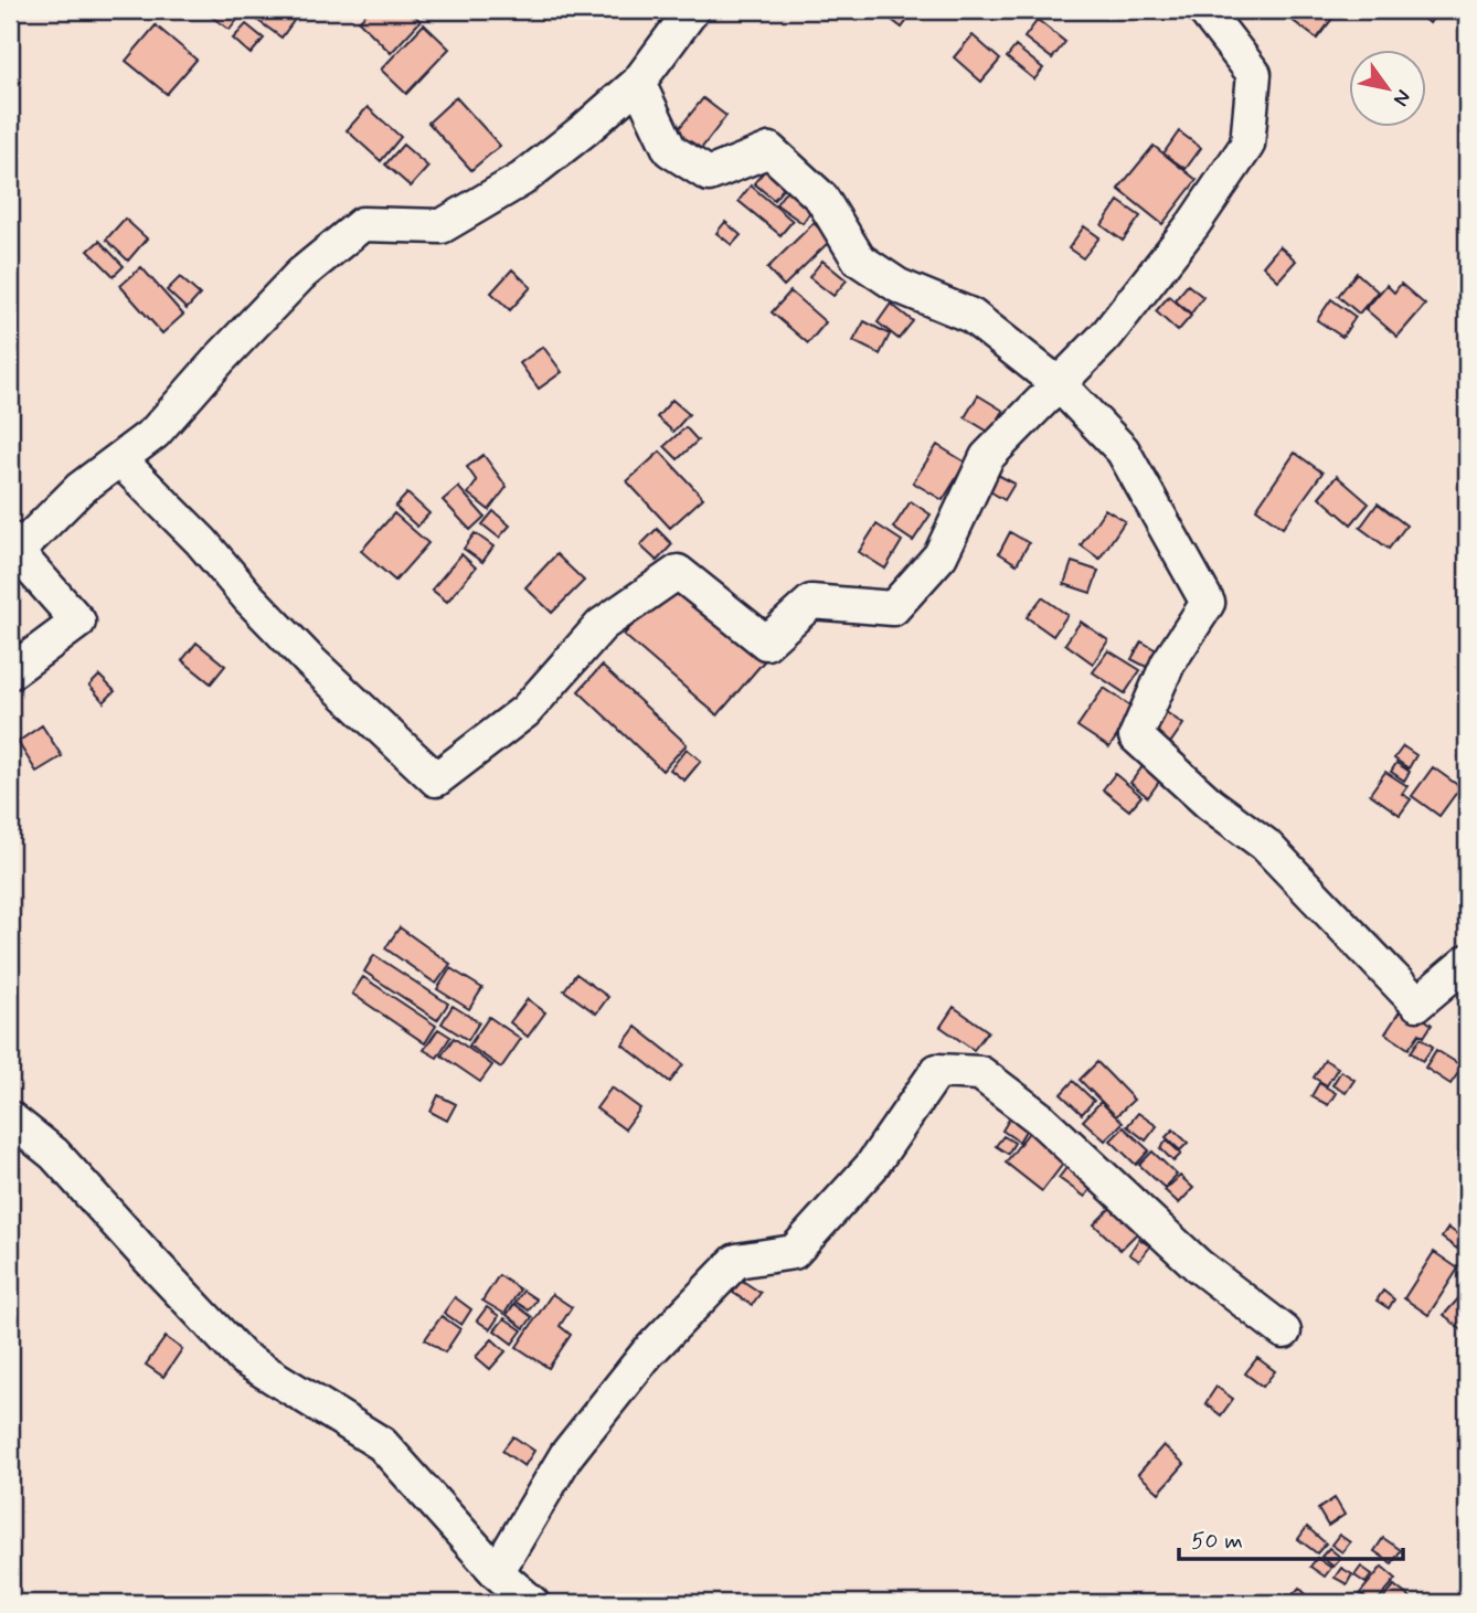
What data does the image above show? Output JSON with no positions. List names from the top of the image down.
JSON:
{
  "scale_bar": "50 m",
  "north": "bottom right"
}
